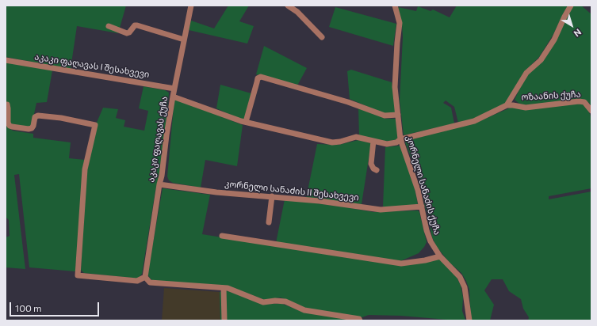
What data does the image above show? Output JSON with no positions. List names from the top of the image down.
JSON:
{
  "streets": {
    "street": [
      "აკაკი ფაღავას I შესახვევი",
      "ოზაანის ქუჩა",
      "აკაკი ფაღავას ქუჩა",
      "კორნელი სანაძის ქუჩა",
      "კორნელი სანაძის II შესახვევი"
    ]
  },
  "crossings": [
    ["აკაკი ფაღავას I შესახვევი", "აკაკი ფაღავას ქუჩა"],
    ["აკაკი ფაღავას ქუჩა", "კორნელი სანაძის II შესახვევი"],
    ["კორნელი სანაძის ქუჩა", "კორნელი სანაძის II შესახვევი"]
  ],
  "scale_bar": "100 m",
  "north": "bottom right"
}
